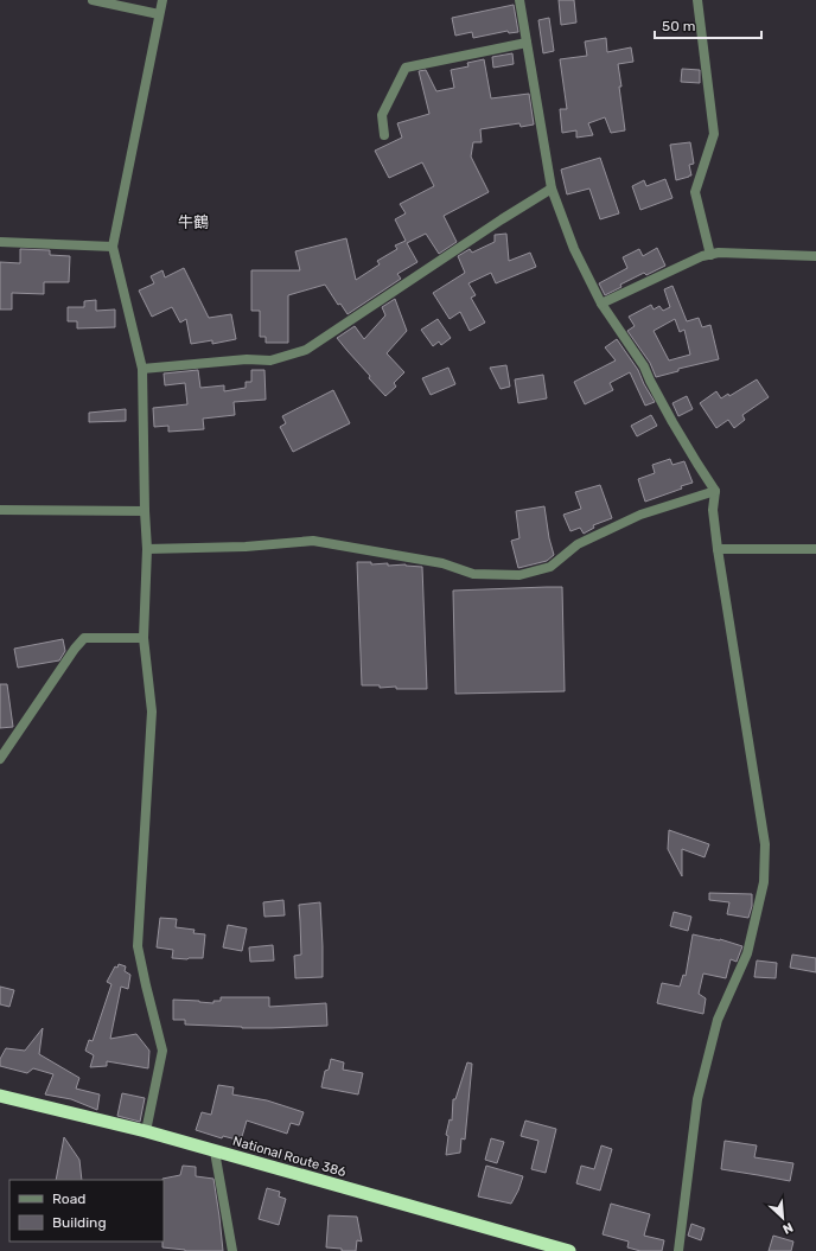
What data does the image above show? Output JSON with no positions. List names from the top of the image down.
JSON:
{
  "streets": {
    "highway": ["National Route 386"]
  },
  "districts": ["牛鶴"],
  "legend": ["Road", "Building"],
  "scale_bar": "50 m",
  "north": "bottom right"
}
